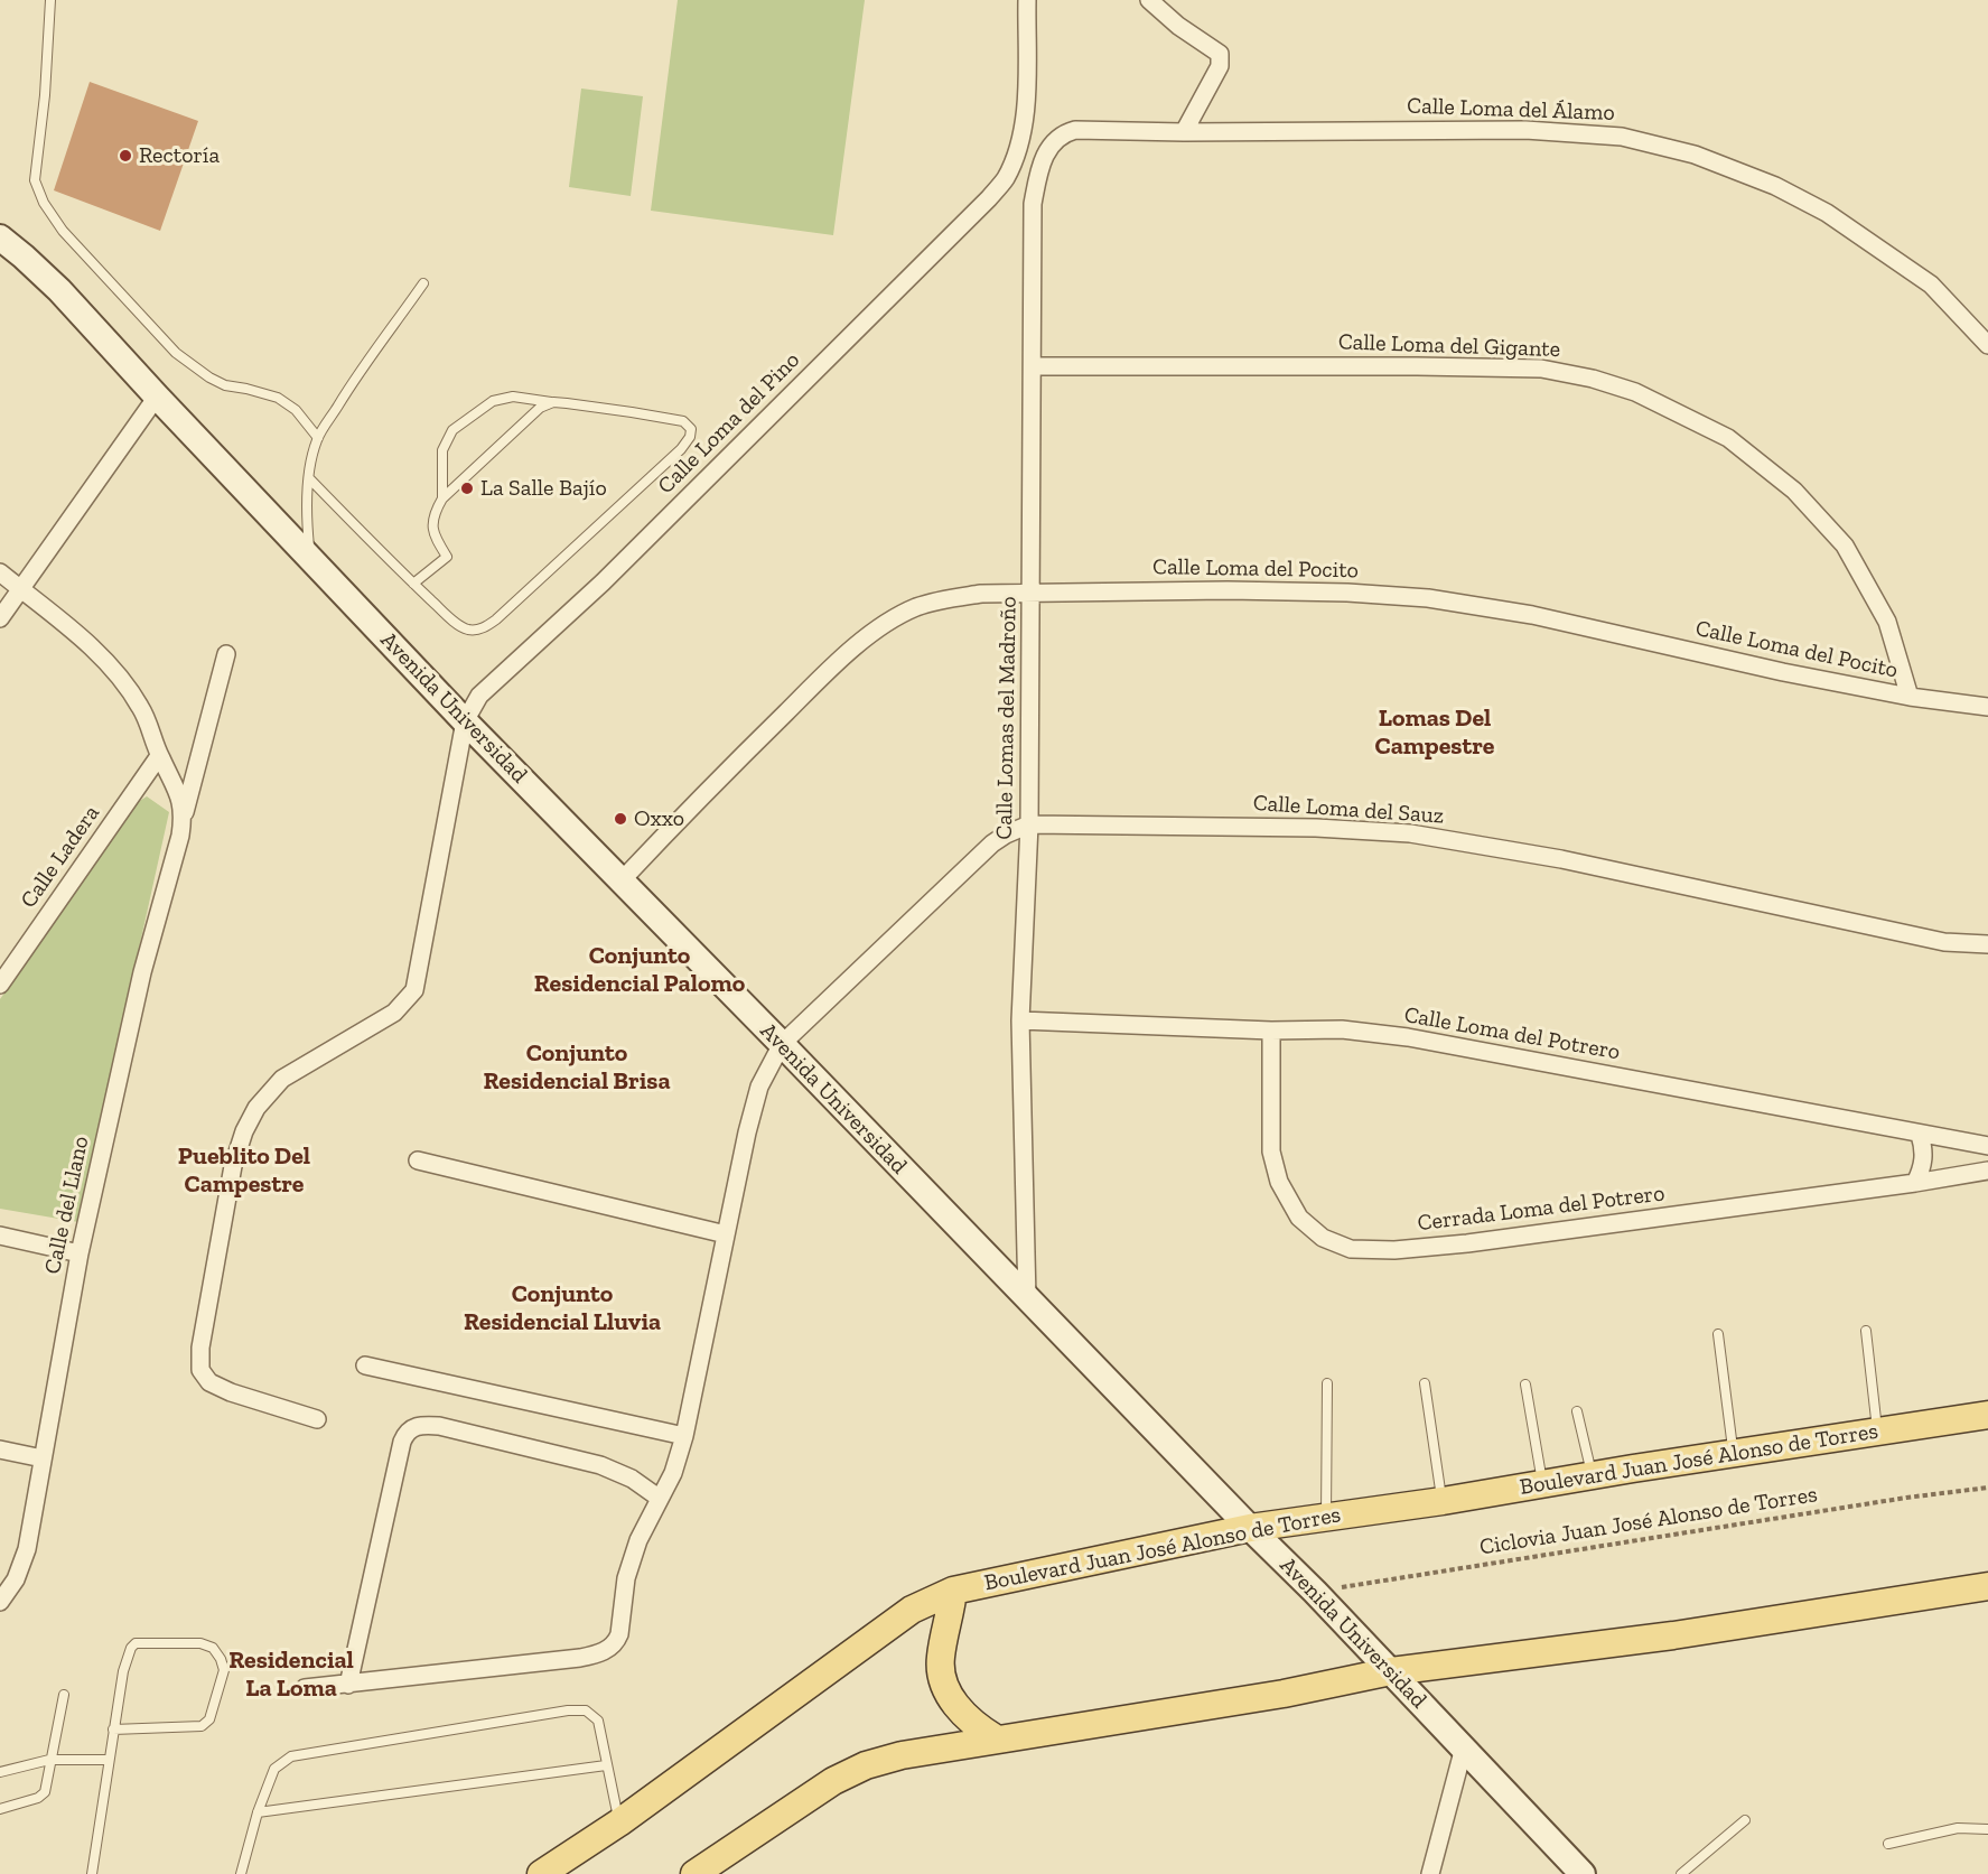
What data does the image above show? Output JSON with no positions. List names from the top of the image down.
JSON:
{
  "streets": {
    "main road": ["Boulevard Juan José Alonso de Torres"],
    "street": [
      "Calle Loma del Álamo",
      "Calle Loma del Gigante",
      "Calle Loma del Pino",
      "Calle Loma del Pocito",
      "Avenida Universidad",
      "Calle Lomas del Madroño",
      "Calle Loma del Sauz",
      "Calle Ladera",
      "Calle Loma del Potrero",
      "Calle del Llano",
      "Cerrada Loma del Potrero"
    ],
    "path": ["Ciclovia Juan José Alonso de Torres"]
  },
  "crossings": [
    ["Calle Loma del Álamo", "Calle Lomas del Madroño"],
    ["Calle Loma del Gigante", "Calle Loma del Pocito"],
    ["Calle Loma del Gigante", "Calle Lomas del Madroño"],
    ["Calle Loma del Pino", "Avenida Universidad"],
    ["Calle Loma del Pocito", "Avenida Universidad"],
    ["Calle Loma del Pocito", "Calle Lomas del Madroño"],
    ["Avenida Universidad", "Calle Lomas del Madroño"],
    ["Avenida Universidad", "Calle Loma del Sauz"],
    ["Avenida Universidad", "Boulevard Juan José Alonso de Torres"],
    ["Avenida Universidad", "Ciclovia Juan José Alonso de Torres"],
    ["Calle Lomas del Madroño", "Calle Loma del Sauz"],
    ["Calle Lomas del Madroño", "Calle Loma del Potrero"],
    ["Calle Loma del Potrero", "Cerrada Loma del Potrero"]
  ],
  "districts": [
    "Lomas Del Campestre",
    "Conjunto Residencial Palomo",
    "Conjunto Residencial Brisa",
    "Pueblito Del Campestre",
    "Conjunto Residencial Lluvia",
    "Residencial La Loma"
  ],
  "places": ["Rectoría", "La Salle Bajío", "Oxxo"]
}
